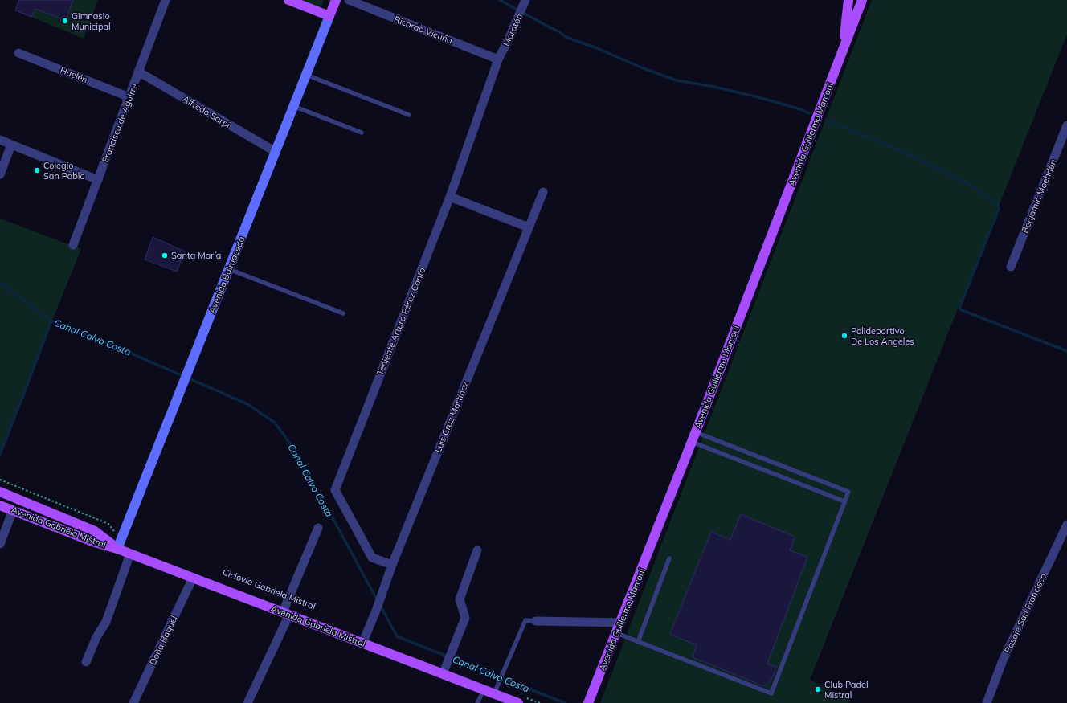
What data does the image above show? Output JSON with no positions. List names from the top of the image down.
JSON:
{
  "streets": {
    "main road": ["Avenida Guillermo Marconi", "Avenida Balmaceda", "Avenida Gabriela Mistral"],
    "street": [
      "Ricardo Vicuña",
      "Maratón",
      "Huelén",
      "Alfredo Sarpi",
      "Francisco de Aguirre",
      "Benjamín Moehrlen",
      "Teniente Arturo Pérez Canto",
      "Luis Cruz Martínez",
      "Pasaje San Francisco",
      "Doña Raquel"
    ]
  },
  "crossings": [
    ["Ricardo Vicuña", "Maratón"],
    ["Ricardo Vicuña", "Teniente Arturo Pérez Canto"],
    ["Maratón", "Teniente Arturo Pérez Canto"],
    ["Huelén", "Francisco de Aguirre"],
    ["Alfredo Sarpi", "Francisco de Aguirre"],
    ["Alfredo Sarpi", "Avenida Balmaceda"],
    ["Avenida Balmaceda", "Avenida Gabriela Mistral"],
    ["Teniente Arturo Pérez Canto", "Luis Cruz Martínez"],
    ["Luis Cruz Martínez", "Avenida Gabriela Mistral"],
    ["Avenida Gabriela Mistral", "Doña Raquel"]
  ],
  "water": ["Canal Calvo Costa"],
  "places": [
    "Gimnasio Municipal",
    "Colegio San Pablo",
    "Santa María",
    "Polideportivo De Los Ángeles",
    "Club Padel Mistral"
  ]
}
